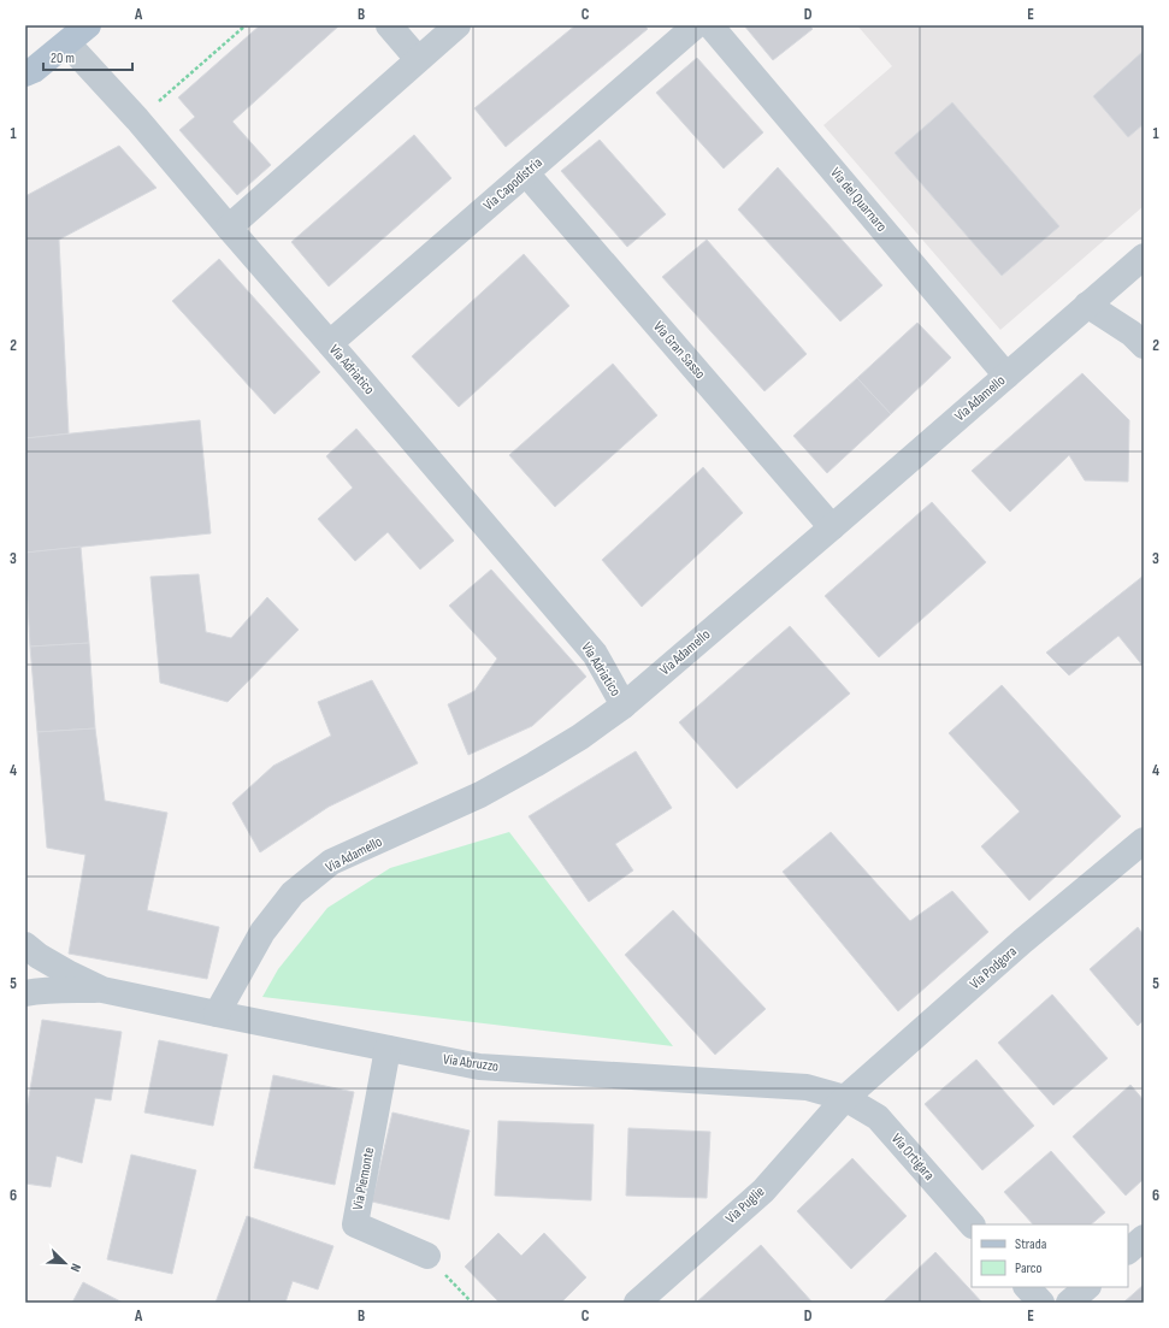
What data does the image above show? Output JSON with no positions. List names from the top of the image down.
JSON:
{
  "streets": {
    "street": [
      "Via Capodistria",
      "Via del Quarnaro",
      "Via Gran Sasso",
      "Via Adriatico",
      "Via Adamello",
      "Via Podgora",
      "Via Abruzzo",
      "Via Ortigara",
      "Via Piemonte",
      "Via Puglie"
    ]
  },
  "crossings": [
    ["Via Capodistria", "Via Gran Sasso"],
    ["Via Capodistria", "Via Adriatico"],
    ["Via del Quarnaro", "Via Adamello"],
    ["Via Gran Sasso", "Via Adamello"],
    ["Via Adriatico", "Via Adamello"],
    ["Via Adamello", "Via Abruzzo"],
    ["Via Podgora", "Via Abruzzo"],
    ["Via Podgora", "Via Ortigara"],
    ["Via Podgora", "Via Puglie"],
    ["Via Abruzzo", "Via Ortigara"],
    ["Via Abruzzo", "Via Piemonte"],
    ["Via Abruzzo", "Via Puglie"],
    ["Via Ortigara", "Via Puglie"]
  ],
  "legend": ["Strada", "Parco"],
  "scale_bar": "20 m",
  "north": "bottom right",
  "grid": {
    "columns": [
      "A",
      "B",
      "C",
      "D",
      "E"
    ],
    "rows": [
      "1",
      "2",
      "3",
      "4",
      "5",
      "6"
    ]
  }
}
